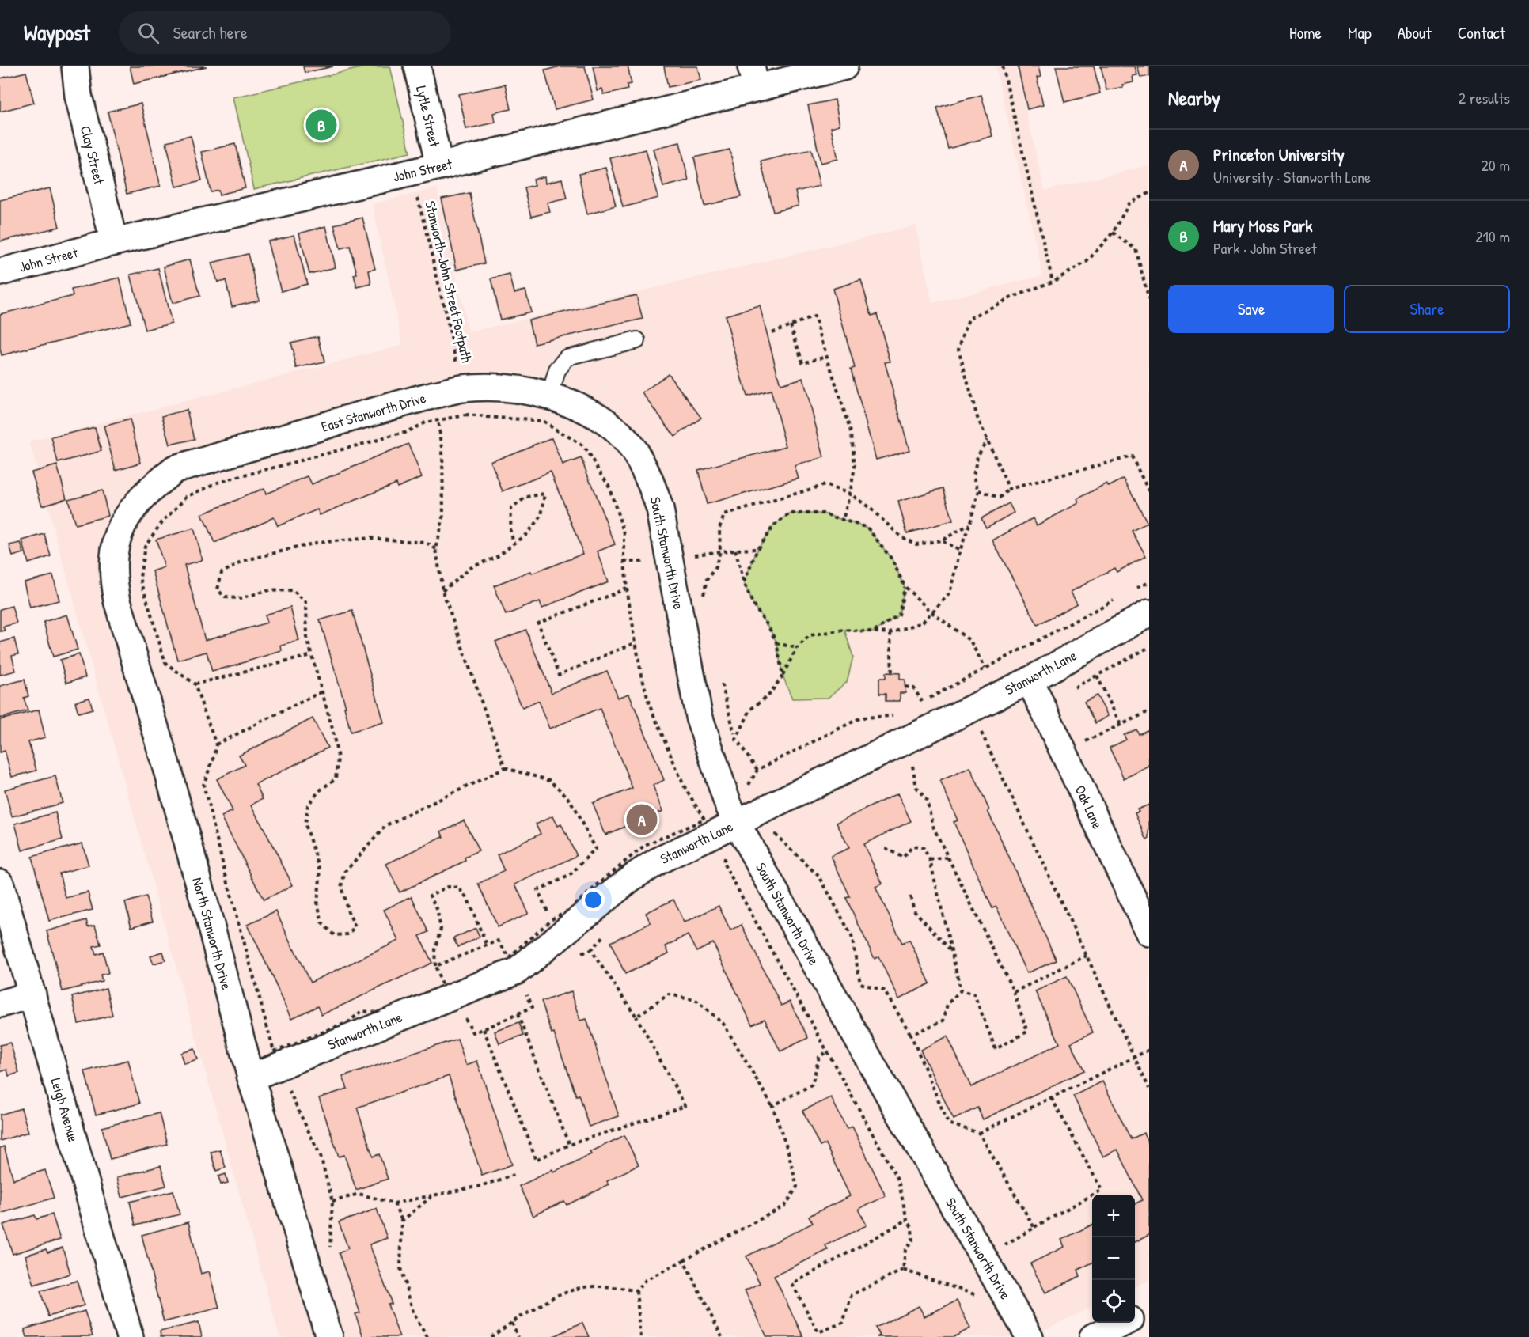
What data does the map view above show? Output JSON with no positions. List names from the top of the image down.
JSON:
{
  "streets": {
    "main road": [
      "Lytle Street",
      "Clay Street",
      "John Street",
      "East Stanworth Drive",
      "South Stanworth Drive",
      "Stanworth Lane",
      "Oak Lane",
      "North Stanworth Drive",
      "Leigh Avenue"
    ],
    "path": ["Stanworth-John Street Footpath"]
  },
  "crossings": [
    ["Lytle Street", "John Street"],
    ["Clay Street", "John Street"],
    ["East Stanworth Drive", "South Stanworth Drive"],
    ["East Stanworth Drive", "North Stanworth Drive"],
    ["South Stanworth Drive", "Stanworth Lane"],
    ["Stanworth Lane", "Oak Lane"],
    ["Stanworth Lane", "North Stanworth Drive"]
  ],
  "page": {
    "header": "Waypost",
    "search": "Search here",
    "nav": [
      "Home",
      "Map",
      "About",
      "Contact"
    ],
    "heading": ["Nearby", "2 results"],
    "pins": ["B", "A"],
    "list": [
      {
        "mark": "A",
        "name": "Princeton University",
        "note": "University · Stanworth Lane",
        "value": "20 m"
      },
      {
        "mark": "B",
        "name": "Mary Moss Park",
        "note": "Park · John Street",
        "value": "210 m"
      }
    ],
    "buttons": ["Save", "Share"],
    "map_buttons": ["+", "−"]
  }
}
